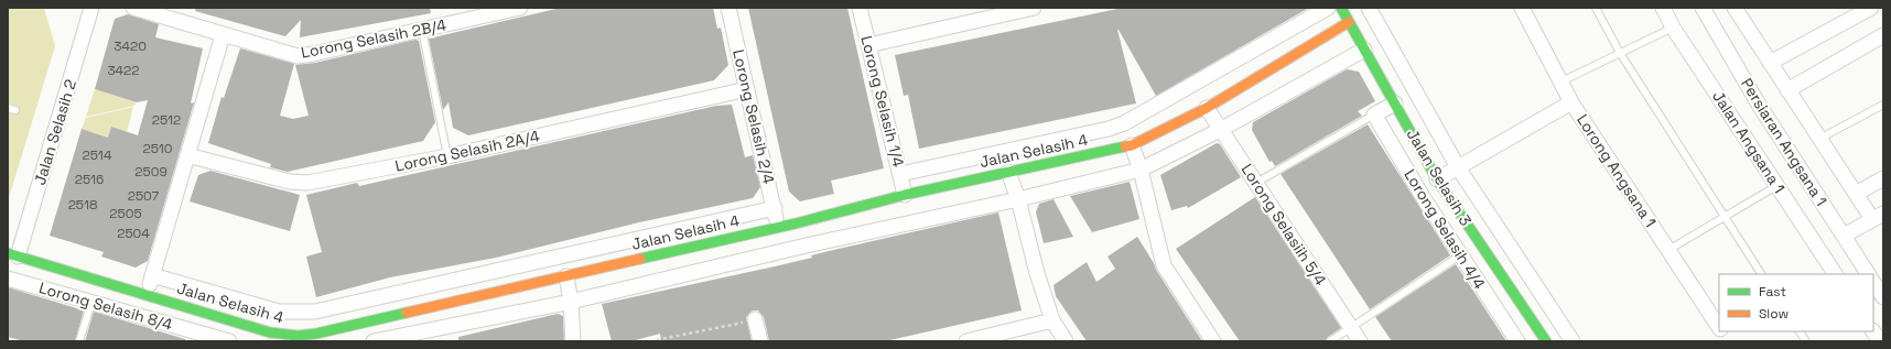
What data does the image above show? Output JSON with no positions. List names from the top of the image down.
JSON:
{
  "streets": {
    "street": [
      "Lorong Selasih 2B/4",
      "Lorong Selasih 1/4",
      "Lorong Selasih 2/4",
      "Jalan Selasih 2",
      "Jalan Angsana 1",
      "Persiaran Angsana 1",
      "Lorong Selasih 2A/4",
      "Jalan Selasih 4",
      "Lorong Angsana 1",
      "Jalan Selasih 3",
      "Lorong Selasiih 5/4",
      "Lorong Selasih 4/4",
      "Lorong Selasih 8/4"
    ]
  },
  "crossings": [
    ["Lorong Selasih 1/4", "Jalan Selasih 4"],
    ["Lorong Selasih 2/4", "Lorong Selasih 2A/4"],
    ["Lorong Selasih 2/4", "Jalan Selasih 4"],
    ["Jalan Selasih 2", "Jalan Selasih 4"],
    ["Jalan Selasih 4", "Jalan Selasih 3"],
    ["Jalan Selasih 4", "Lorong Selasiih 5/4"]
  ],
  "house_numbers": [
    "3420",
    "3422",
    "2512",
    "2510",
    "2514",
    "2509",
    "2516",
    "2507",
    "2518",
    "2505",
    "2504"
  ],
  "legend": ["Fast", "Slow"]
}
